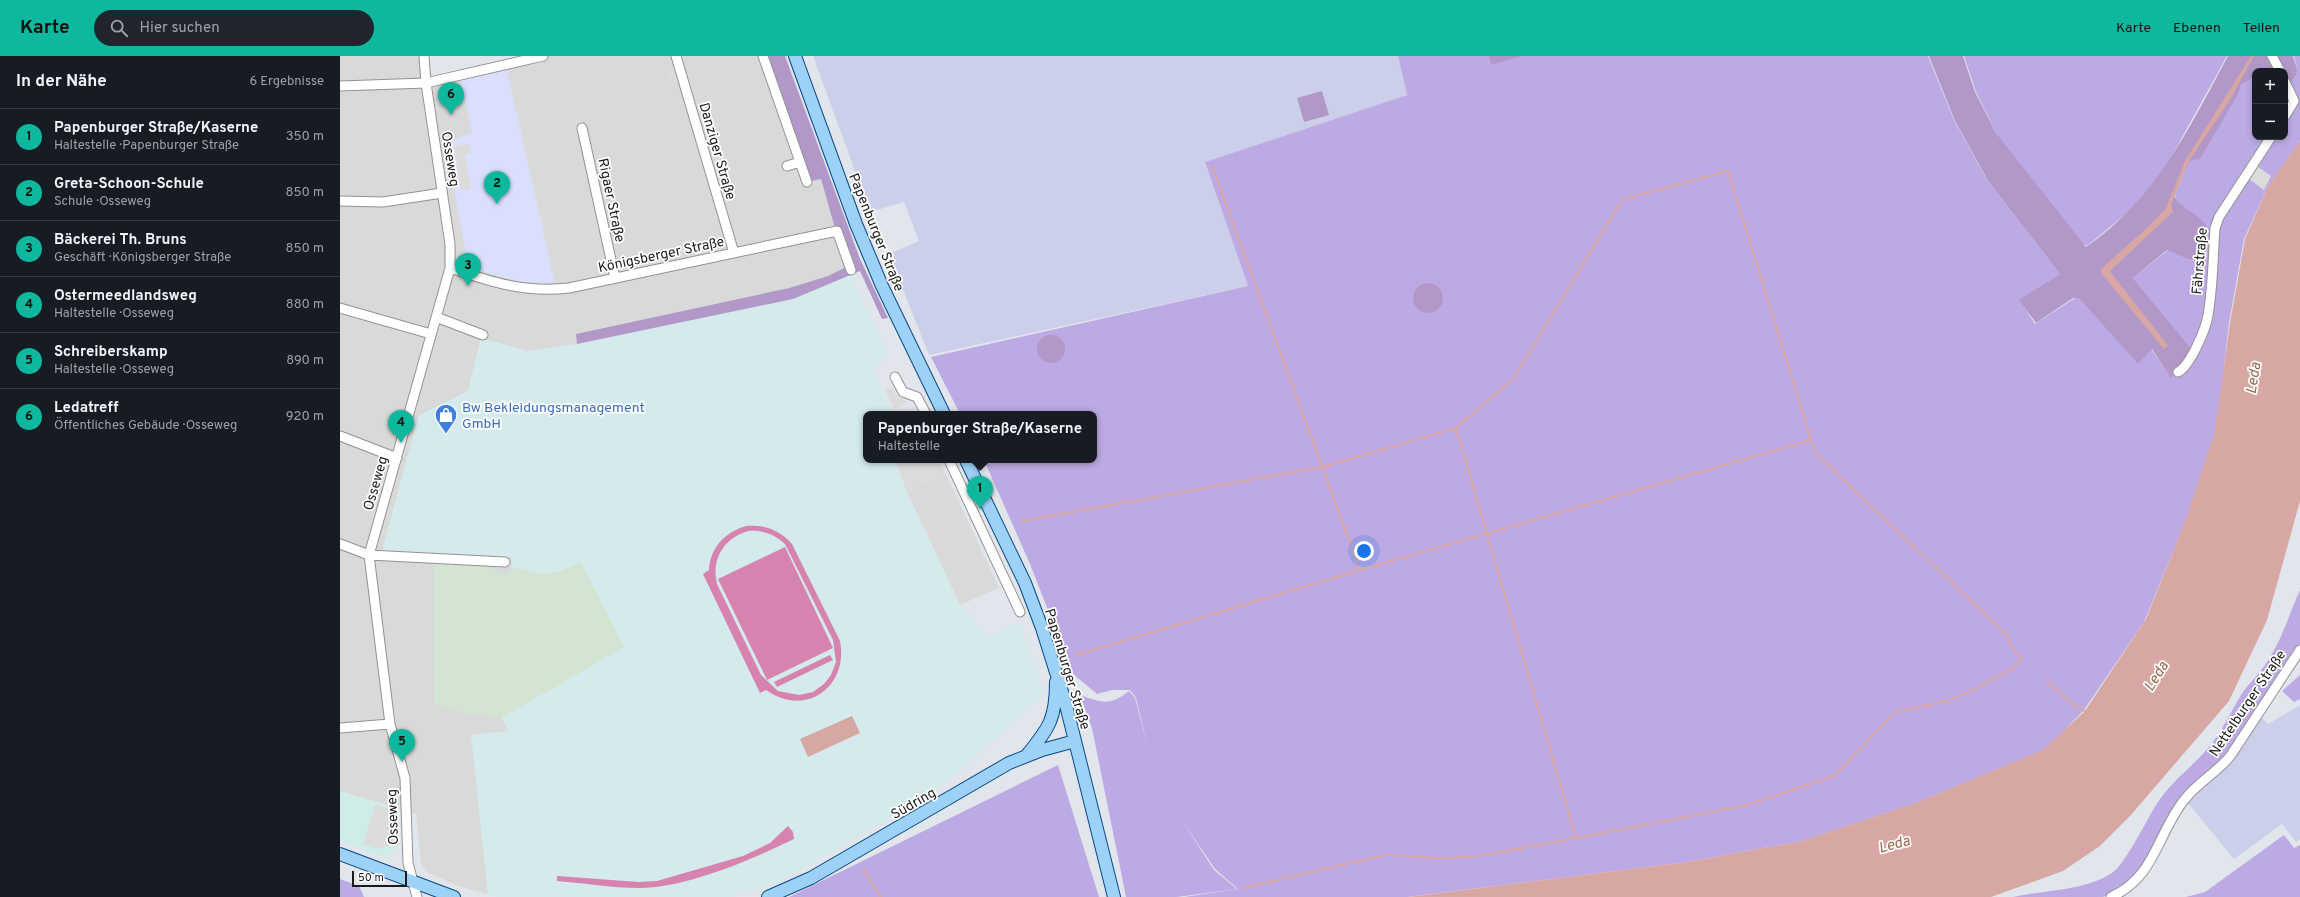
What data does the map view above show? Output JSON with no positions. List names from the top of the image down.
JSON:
{
  "streets": {
    "main road": ["Papenburger Straße", "Südring"],
    "street": [
      "Danziger Straße",
      "Osseweg",
      "Rigaer Straße",
      "Königsberger Straße",
      "Fährstraße",
      "Nettelburger Straße"
    ]
  },
  "crossings": [
    ["Danziger Straße", "Königsberger Straße"],
    ["Osseweg", "Königsberger Straße"],
    ["Rigaer Straße", "Königsberger Straße"],
    ["Papenburger Straße", "Südring"]
  ],
  "water": ["Leda"],
  "places": {
    "shop": ["Bw Bekleidungsmanagement GmbH"]
  },
  "scale_bar": "50 m",
  "page": {
    "header": "Karte",
    "search": "Hier suchen",
    "nav": ["Karte", "Ebenen", "Teilen"],
    "heading": ["In der Nähe", "6 Ergebnisse"],
    "map_buttons": ["+", "−"],
    "pins": [
      "6",
      "2",
      "3",
      "4",
      "1",
      "5"
    ],
    "list": [
      {
        "mark": "1",
        "name": "Papenburger Straße/Kaserne",
        "note": "Haltestelle · Papenburger Straße",
        "value": "350 m"
      },
      {
        "mark": "2",
        "name": "Greta-Schoon-Schule",
        "note": "Schule · Osseweg",
        "value": "850 m"
      },
      {
        "mark": "3",
        "name": "Bäckerei Th. Bruns",
        "note": "Geschäft · Königsberger Straße",
        "value": "850 m"
      },
      {
        "mark": "4",
        "name": "Ostermeedlandsweg",
        "note": "Haltestelle · Osseweg",
        "value": "880 m"
      },
      {
        "mark": "5",
        "name": "Schreiberskamp",
        "note": "Haltestelle · Osseweg",
        "value": "890 m"
      },
      {
        "mark": "6",
        "name": "Ledatreff",
        "note": "Öffentliches Gebäude · Osseweg",
        "value": "920 m"
      }
    ],
    "popup": ["Papenburger Straße/Kaserne", "Haltestelle"],
    "scale": "50 m"
  }
}
